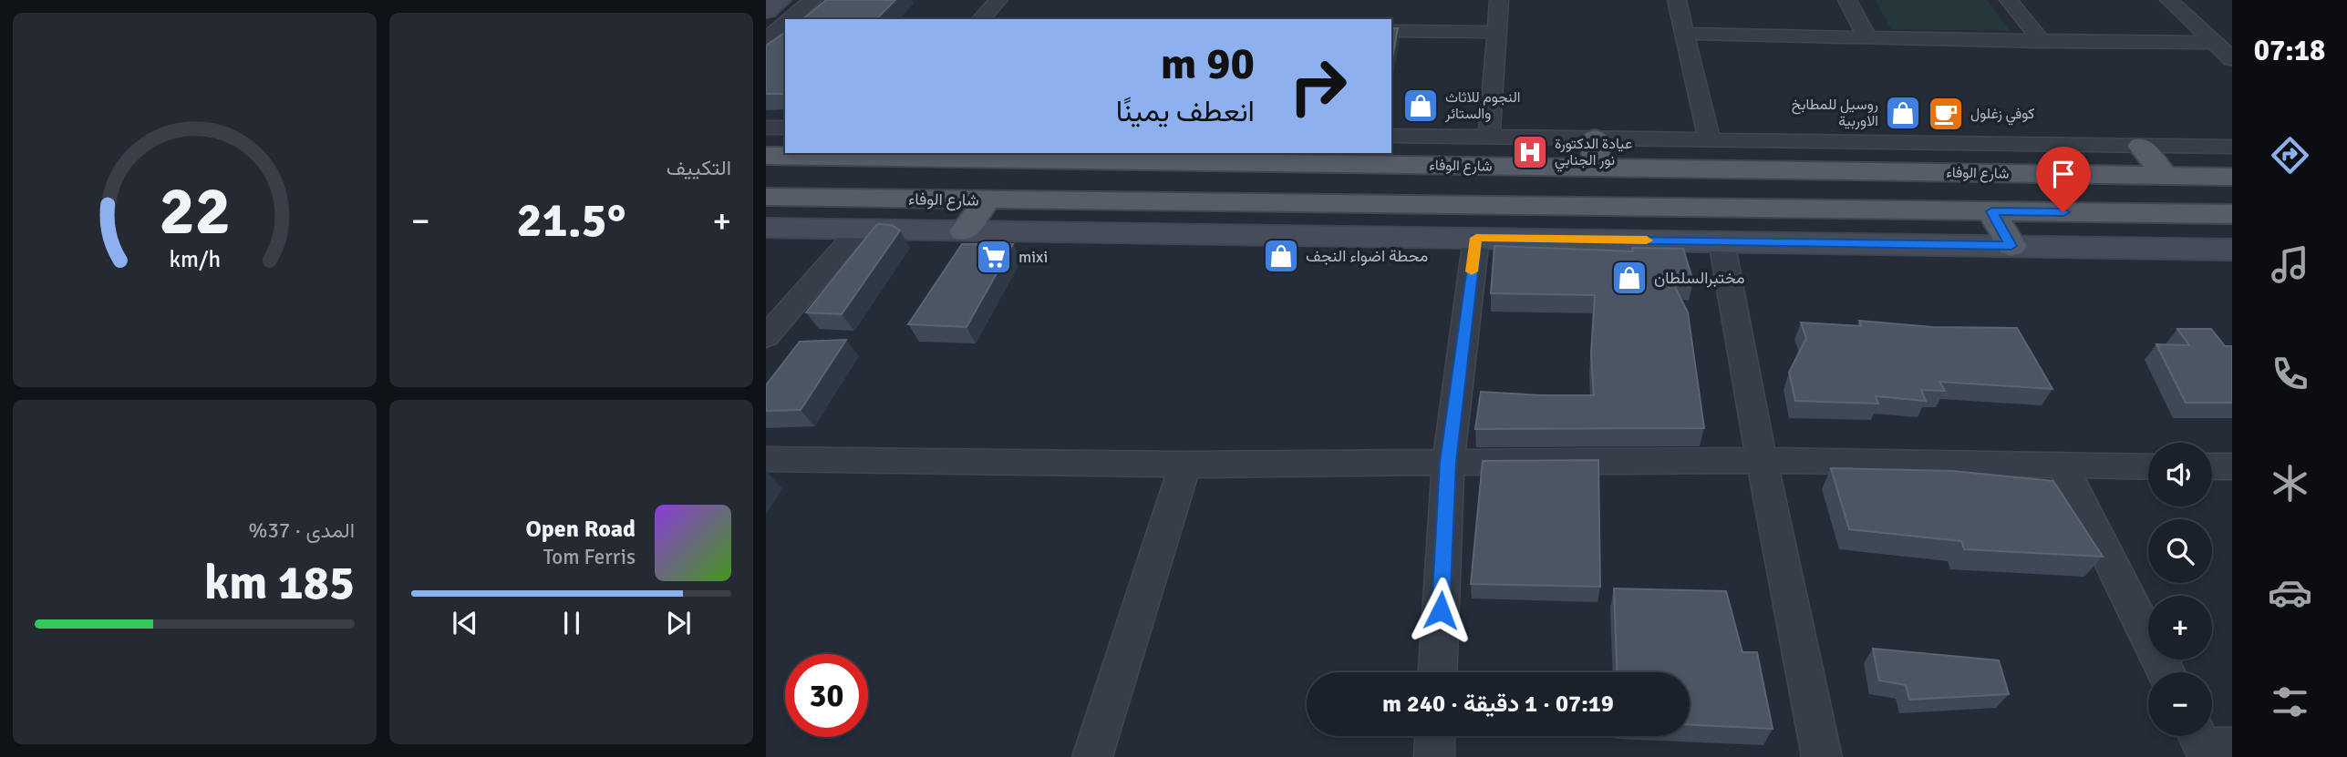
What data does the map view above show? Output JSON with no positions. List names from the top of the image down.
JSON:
{
  "streets": {
    "main road": ["شارع الوفاء"]
  },
  "places": {
    "shop": [
      "النجوم للاثاث والستائر",
      "روسيل للمطابخ الاوربية",
      "محطة اضواء النجف",
      "مختبرالسلطان"
    ],
    "cafe": ["كوفي زغلول"],
    "hospital": ["عيادة الدكتورة نور الجنابي"],
    "supermarket": ["mixi"]
  },
  "page": {
    "tabs": "07:18",
    "tile": [
      "التكييف",
      ["المدى · 37%", "185 km"]
    ],
    "turn": ["90 m", "انعطف يمينًا"],
    "heat": ["−", "21.5°", "+"],
    "map_buttons": ["+", "−"],
    "song": ["Open Road", "Tom Ferris"],
    "limit": "30",
    "trip": "07:19 · 1 دقيقة · 240 m",
    "gauge": ["22", "km/h"]
  }
}
